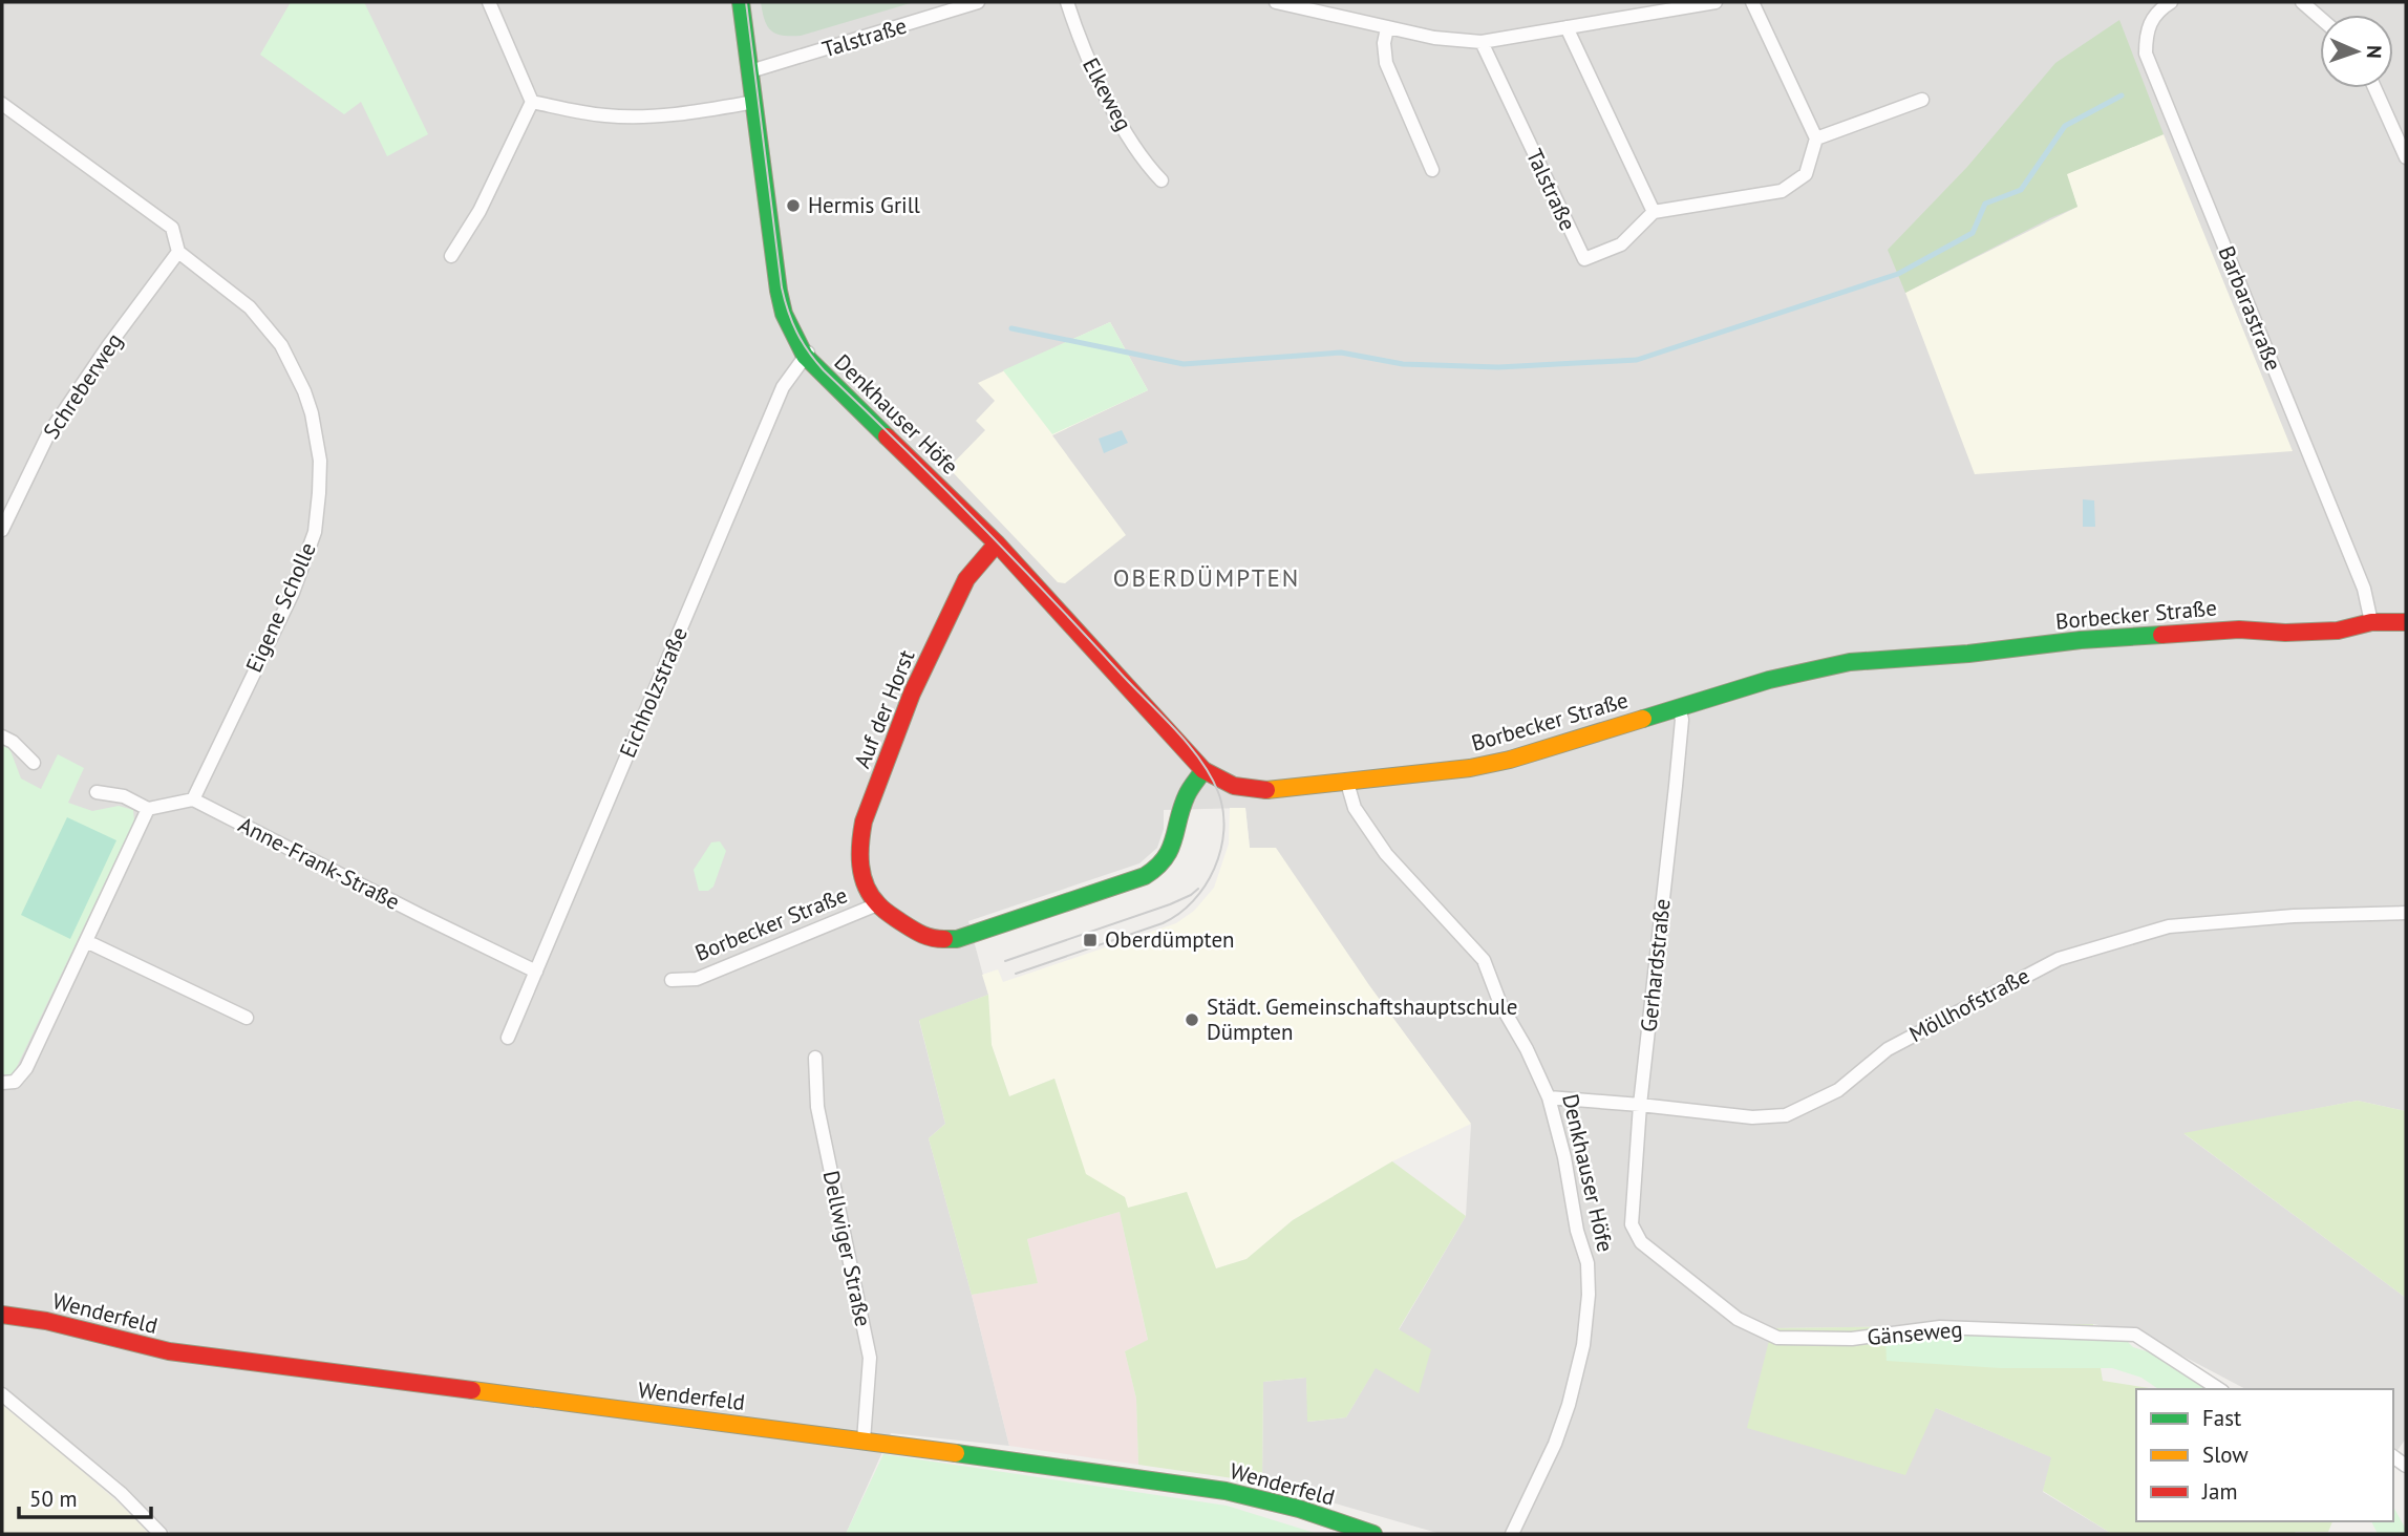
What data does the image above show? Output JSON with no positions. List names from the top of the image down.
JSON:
{
  "streets": {
    "street": [
      "Talstraße",
      "Elkeweg",
      "Barbarastraße",
      "Schreberweg",
      "Denkhauser Höfe",
      "Eigene Scholle",
      "Borbecker Straße",
      "Eichholzstraße",
      "Auf der Horst",
      "Anne-Frank-Straße",
      "Gerhardstraße",
      "Möllhofstraße",
      "Dellwiger Straße",
      "Wenderfeld",
      "Gänseweg"
    ]
  },
  "crossings": [
    ["Talstraße", "Denkhauser Höfe"],
    ["Barbarastraße", "Borbecker Straße"],
    ["Schreberweg", "Eigene Scholle"],
    ["Denkhauser Höfe", "Borbecker Straße"],
    ["Denkhauser Höfe", "Eichholzstraße"],
    ["Denkhauser Höfe", "Auf der Horst"],
    ["Denkhauser Höfe", "Möllhofstraße"],
    ["Eigene Scholle", "Anne-Frank-Straße"],
    ["Borbecker Straße", "Auf der Horst"],
    ["Borbecker Straße", "Gerhardstraße"],
    ["Eichholzstraße", "Anne-Frank-Straße"],
    ["Gerhardstraße", "Möllhofstraße"],
    ["Gerhardstraße", "Gänseweg"],
    ["Dellwiger Straße", "Wenderfeld"]
  ],
  "districts": ["OBERDÜMPTEN"],
  "places": {
    "other": ["Hermis Grill", "Städt. Gemeinschaftshauptschule Dümpten"],
    "transit": ["Oberdümpten"]
  },
  "legend": ["Fast", "Slow", "Jam"],
  "scale_bar": "50 m",
  "north": "right"
}
